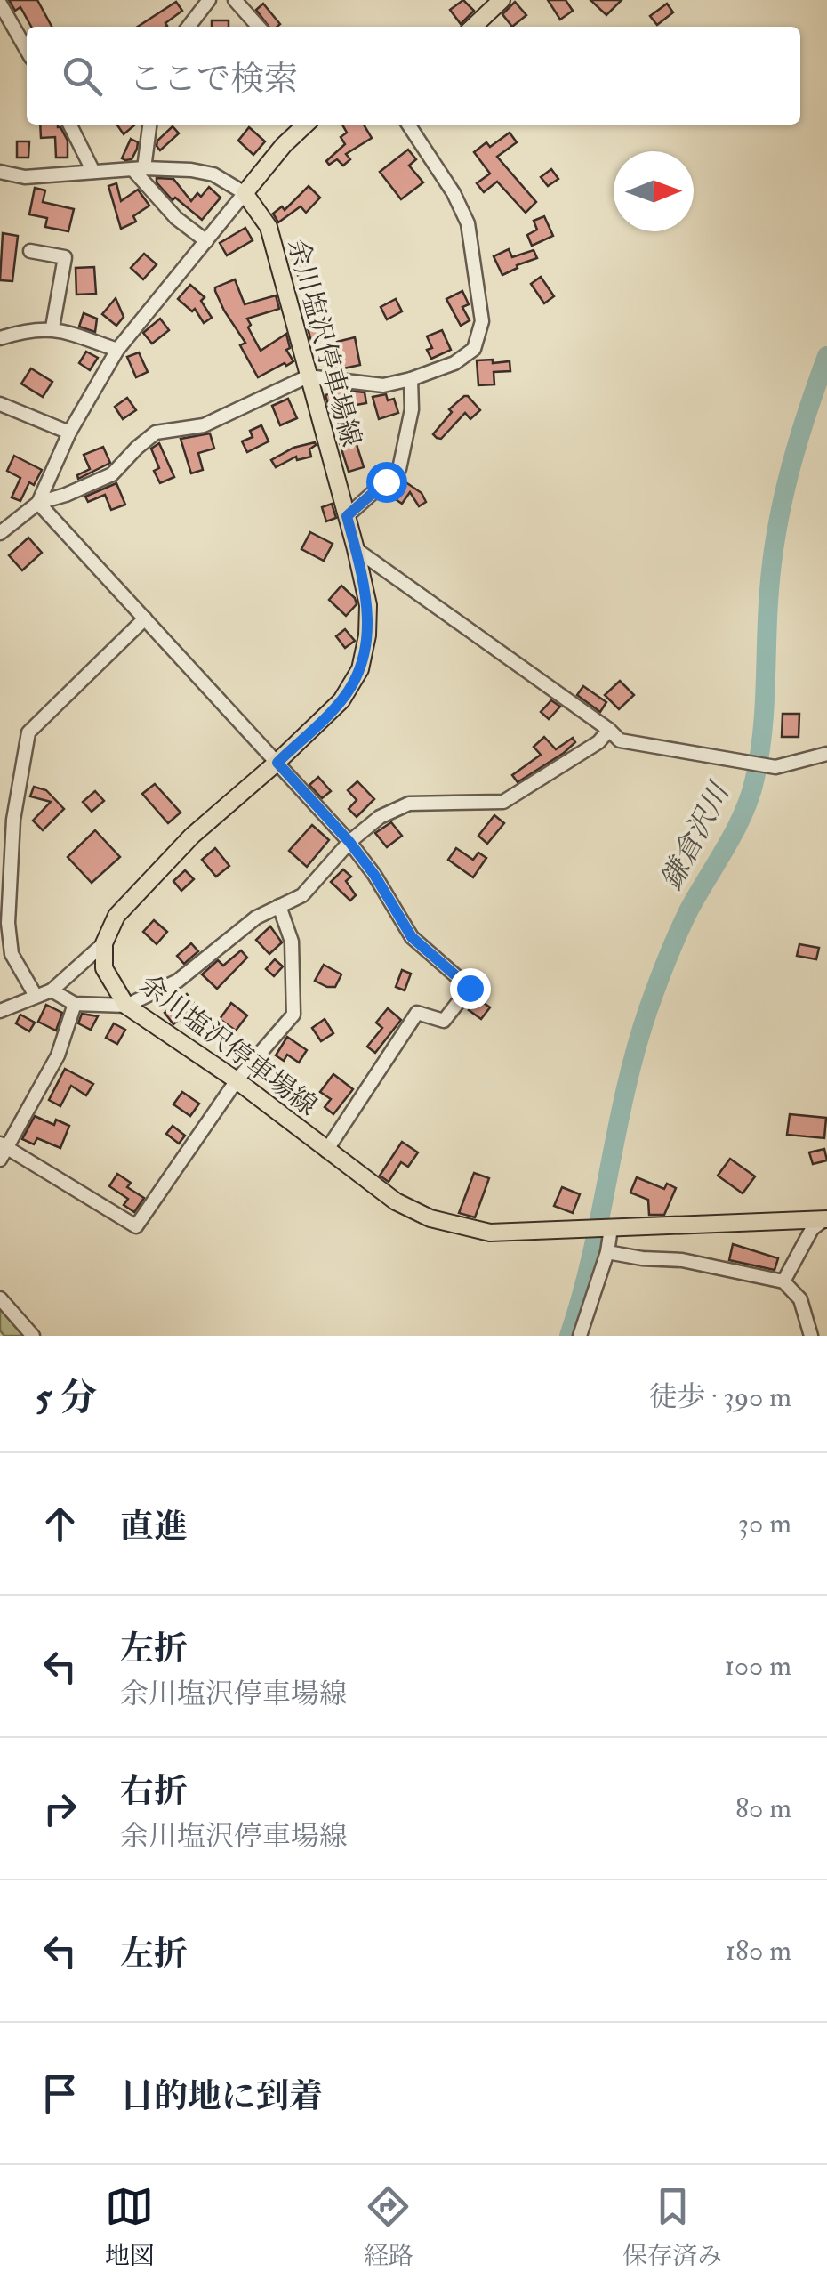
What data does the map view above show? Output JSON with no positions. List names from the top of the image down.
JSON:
{
  "streets": {
    "main road": ["余川塩沢停車場線"]
  },
  "water": ["鎌倉沢川"],
  "north": "right",
  "page": {
    "search": "ここで検索",
    "heading": ["5 分", "徒歩 · 390 m"],
    "list": [
      ["直進", "30 m"],
      ["左折", "余川塩沢停車場線", "100 m"],
      ["右折", "余川塩沢停車場線", "80 m"],
      ["左折", "180 m"],
      "目的地に到着"
    ],
    "nav": ["地図", "経路", "保存済み"]
  }
}
